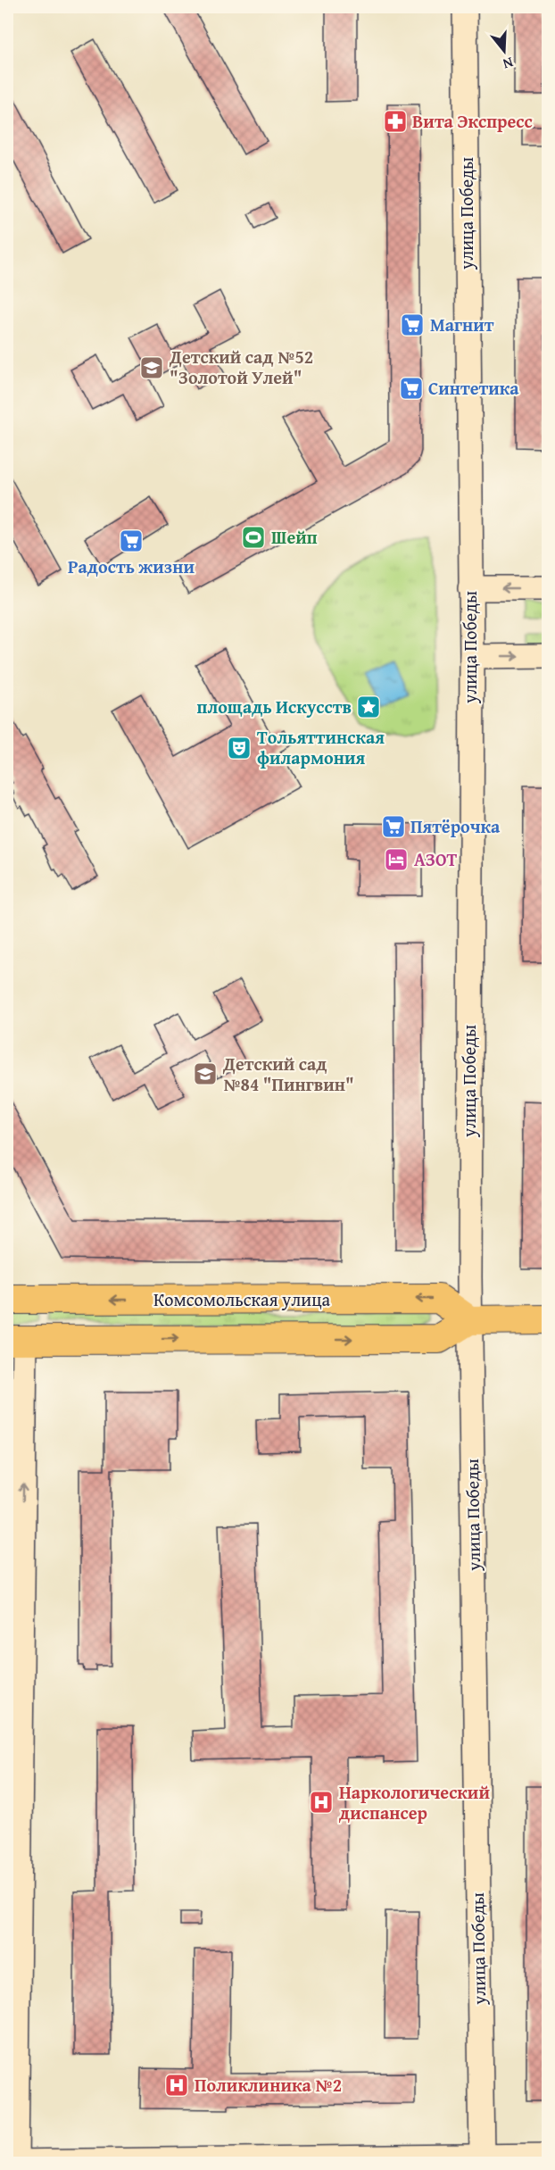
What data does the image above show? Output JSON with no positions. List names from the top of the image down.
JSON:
{
  "streets": {
    "main road": ["улица Победы", "Комсомольская улица"]
  },
  "crossings": [
    ["улица Победы", "Комсомольская улица"]
  ],
  "places": {
    "pharmacy": ["Вита Экспресс"],
    "supermarket": [
      "Магнит",
      "Синтетика",
      "Радость жизни",
      "Пятёрочка"
    ],
    "school or university": ["Детский сад №52 \"Золотой Улей\"", "Детский сад №84 \"Пингвин\""],
    "sports": ["Шейп"],
    "place": ["площадь Искусств"],
    "theatre": ["Тольяттинская филармония"],
    "hotel": ["АЗОТ"],
    "hospital": ["Наркологический диспансер", "Поликлиника №2"]
  },
  "north": "bottom"
}
